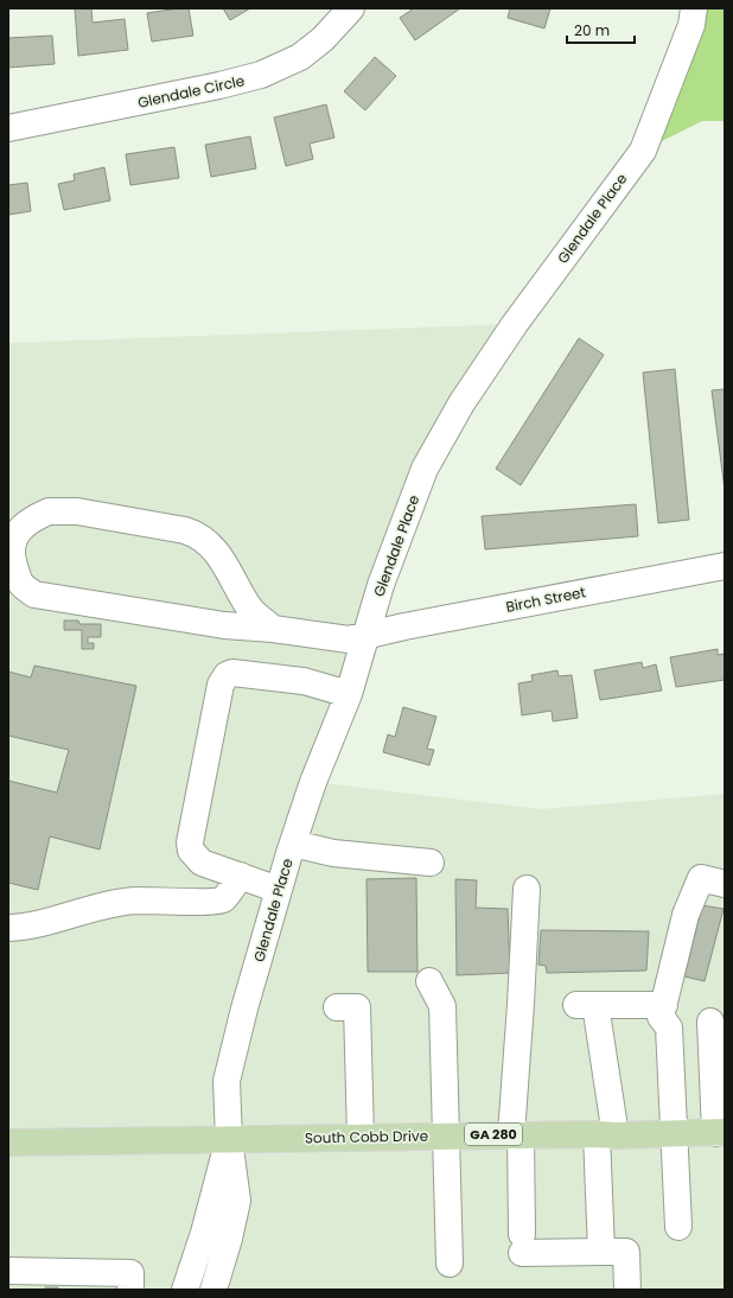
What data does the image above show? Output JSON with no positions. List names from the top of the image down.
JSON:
{
  "streets": {
    "main road": ["GA 280", "South Cobb Drive"],
    "street": ["Glendale Circle", "Glendale Place", "Birch Street"]
  },
  "crossings": [
    ["Glendale Place", "Birch Street"],
    ["Glendale Place", "South Cobb Drive"]
  ],
  "scale_bar": "20 m"
}
